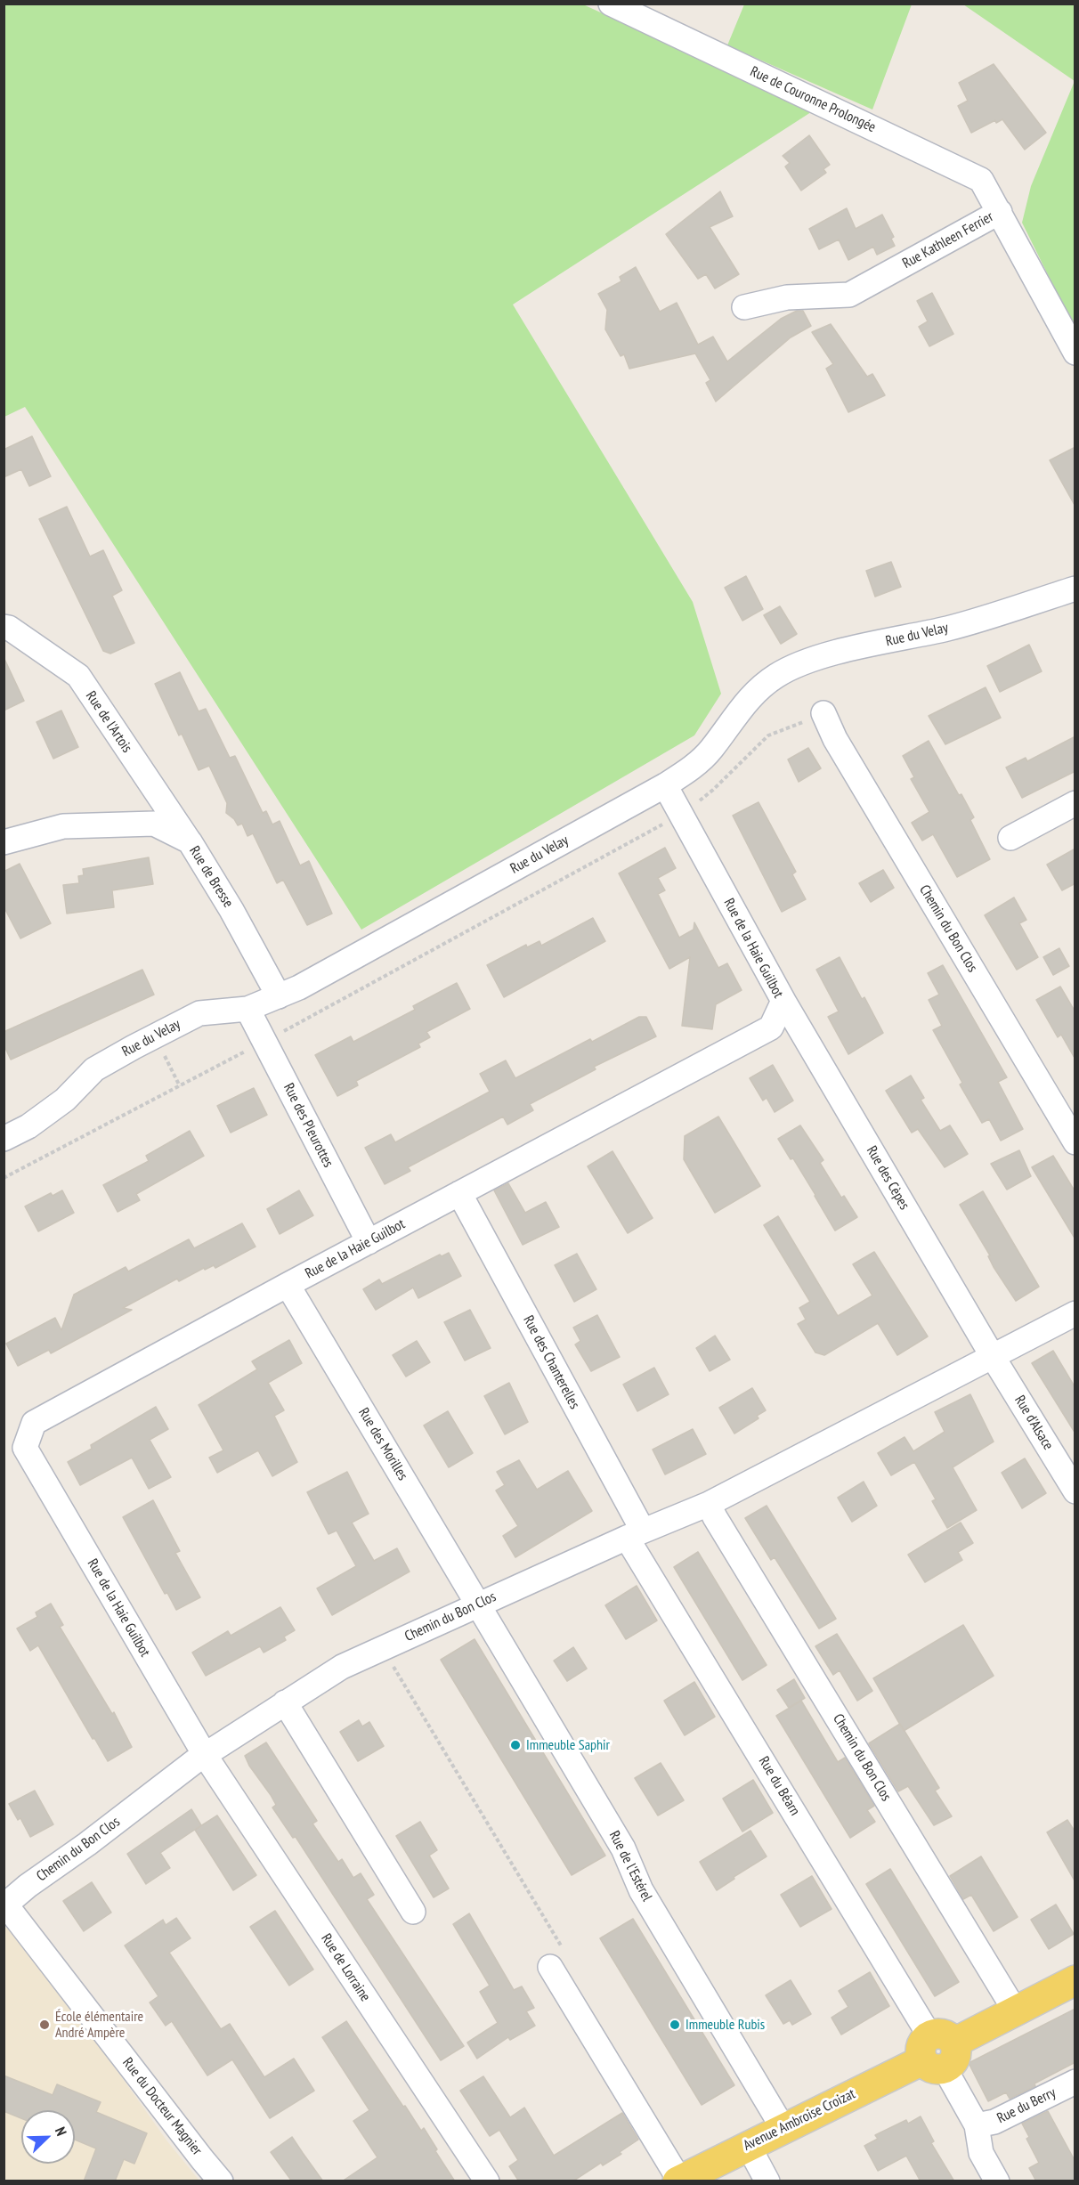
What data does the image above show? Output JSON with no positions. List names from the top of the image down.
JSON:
{
  "streets": {
    "main road": ["Avenue Ambroise Croizat"],
    "street": [
      "Rue de Couronne Prolongée",
      "Rue Kathleen Ferrier",
      "Rue du Velay",
      "Rue de l'Artois",
      "Rue de Bresse",
      "Chemin du Bon Clos",
      "Rue de la Haie Guilbot",
      "Rue des Pleurottes",
      "Rue des Cèpes",
      "Rue des Chanterelles",
      "Rue d'Alsace",
      "Rue des Morilles",
      "Rue du Béarn",
      "Rue de l'Estérel",
      "Rue de Lorraine",
      "Rue du Berry",
      "Rue du Docteur Magnier"
    ]
  },
  "crossings": [
    ["Rue de Couronne Prolongée", "Rue Kathleen Ferrier"],
    ["Rue du Velay", "Rue de Bresse"],
    ["Rue du Velay", "Rue de la Haie Guilbot"],
    ["Rue du Velay", "Rue des Pleurottes"],
    ["Rue de l'Artois", "Rue de Bresse"],
    ["Chemin du Bon Clos", "Rue de la Haie Guilbot"],
    ["Chemin du Bon Clos", "Rue des Cèpes"],
    ["Chemin du Bon Clos", "Rue des Chanterelles"],
    ["Chemin du Bon Clos", "Rue d'Alsace"],
    ["Chemin du Bon Clos", "Rue des Morilles"],
    ["Chemin du Bon Clos", "Rue du Béarn"],
    ["Chemin du Bon Clos", "Rue de l'Estérel"],
    ["Chemin du Bon Clos", "Rue de Lorraine"],
    ["Chemin du Bon Clos", "Rue du Docteur Magnier"],
    ["Chemin du Bon Clos", "Avenue Ambroise Croizat"],
    ["Rue de la Haie Guilbot", "Rue des Pleurottes"],
    ["Rue de la Haie Guilbot", "Rue des Cèpes"],
    ["Rue de la Haie Guilbot", "Rue des Chanterelles"],
    ["Rue de la Haie Guilbot", "Rue des Morilles"],
    ["Rue de la Haie Guilbot", "Rue de Lorraine"],
    ["Rue des Cèpes", "Rue d'Alsace"],
    ["Rue des Chanterelles", "Rue du Béarn"],
    ["Rue des Morilles", "Rue de l'Estérel"],
    ["Rue du Béarn", "Rue du Berry"],
    ["Rue du Béarn", "Avenue Ambroise Croizat"],
    ["Rue de l'Estérel", "Avenue Ambroise Croizat"]
  ],
  "places": ["Immeuble Saphir", "École élémentaire André Ampère", "Immeuble Rubis"],
  "north": "top right"
}
